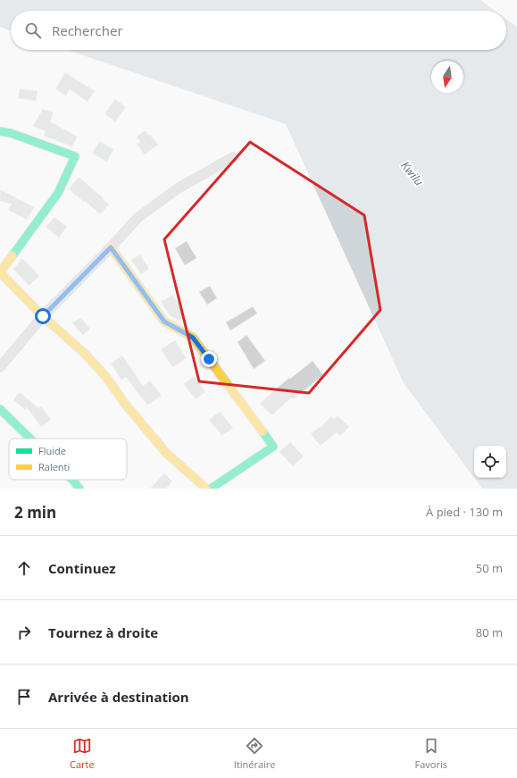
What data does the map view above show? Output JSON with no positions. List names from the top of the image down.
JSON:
{
  "water": ["Kwilu"],
  "legend": ["Fluide", "Ralenti"],
  "north": "bottom",
  "page": {
    "search": "Rechercher",
    "heading": ["2 min", "À pied · 130 m"],
    "list": [
      ["Continuez", "50 m"],
      ["Tournez à droite", "80 m"],
      "Arrivée à destination"
    ],
    "nav": ["Carte", "Itinéraire", "Favoris"]
  }
}
